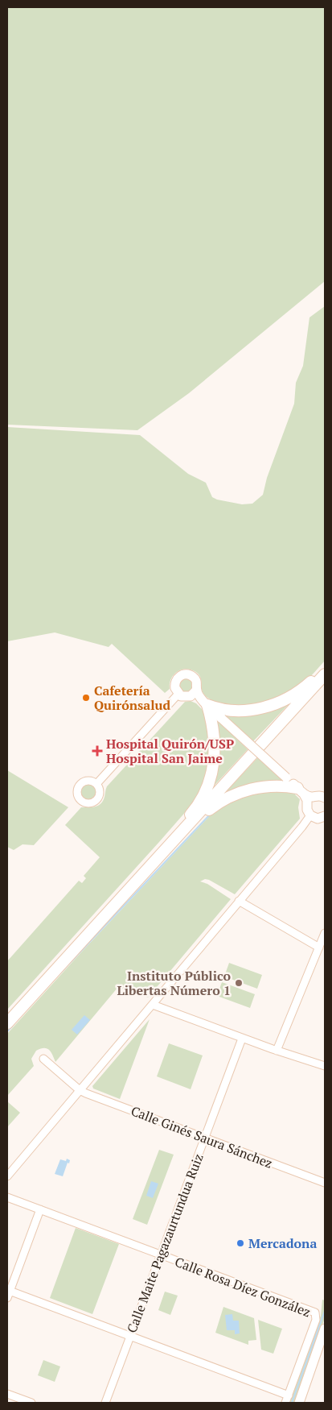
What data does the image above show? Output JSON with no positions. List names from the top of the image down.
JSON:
{
  "streets": {
    "street": ["Calle Ginés Saura Sánchez", "Calle Maite Pagazaurtundua Ruiz", "Calle Rosa Díez González"]
  },
  "crossings": [
    ["Calle Ginés Saura Sánchez", "Calle Maite Pagazaurtundua Ruiz"],
    ["Calle Maite Pagazaurtundua Ruiz", "Calle Rosa Díez González"]
  ],
  "places": {
    "other": ["Cafetería Quirónsalud", "Instituto Público Libertas Número 1", "Mercadona"],
    "health": ["Hospital Quirón/USP Hospital San Jaime"]
  }
}
